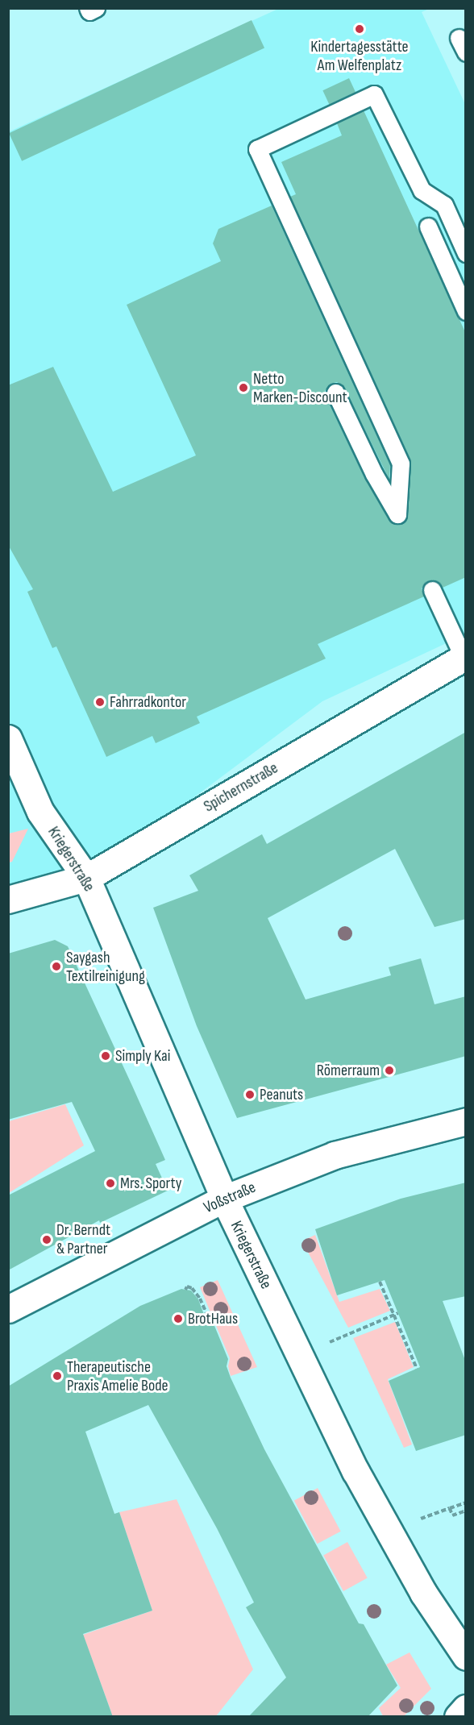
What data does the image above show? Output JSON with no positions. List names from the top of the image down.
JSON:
{
  "streets": {
    "street": ["Spichernstraße", "Kriegerstraße", "Voßstraße"]
  },
  "crossings": [
    ["Spichernstraße", "Kriegerstraße"],
    ["Kriegerstraße", "Voßstraße"]
  ],
  "places": [
    "Kindertagesstätte Am Welfenplatz",
    "Netto Marken-Discount",
    "Fahrradkontor",
    "Saygash Textilreinigung",
    "Simply Kai",
    "Römerraum",
    "Peanuts",
    "Mrs. Sporty",
    "Dr. Berndt & Partner",
    "BrotHaus",
    "Therapeutische Praxis Amelie Bode"
  ]
}
